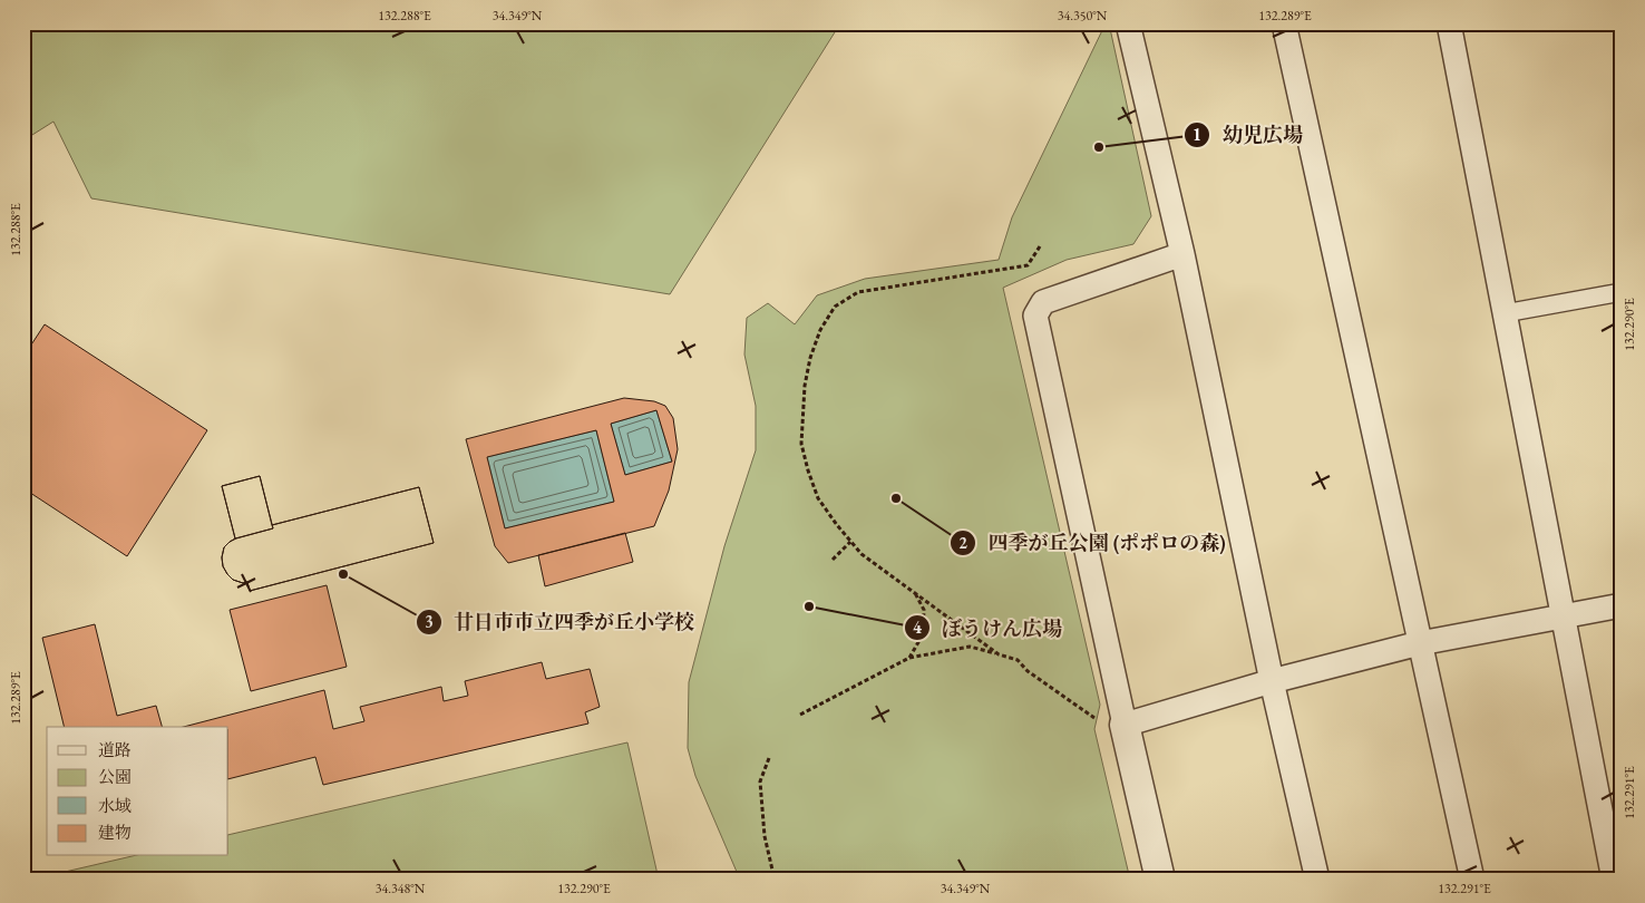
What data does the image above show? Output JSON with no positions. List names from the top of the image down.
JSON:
{
  "places": [
    "幼児広場",
    "四季が丘公園 (ポポロの森)",
    "廿日市市立四季が丘小学校",
    "ぼうけん広場"
  ],
  "legend": [
    "道路",
    "公園",
    "水域",
    "建物"
  ],
  "coordinates": [
    "132.288°E",
    "34.349°N",
    "34.350°N",
    "132.289°E",
    "132.290°E",
    "132.291°E",
    "34.348°N"
  ]
}
